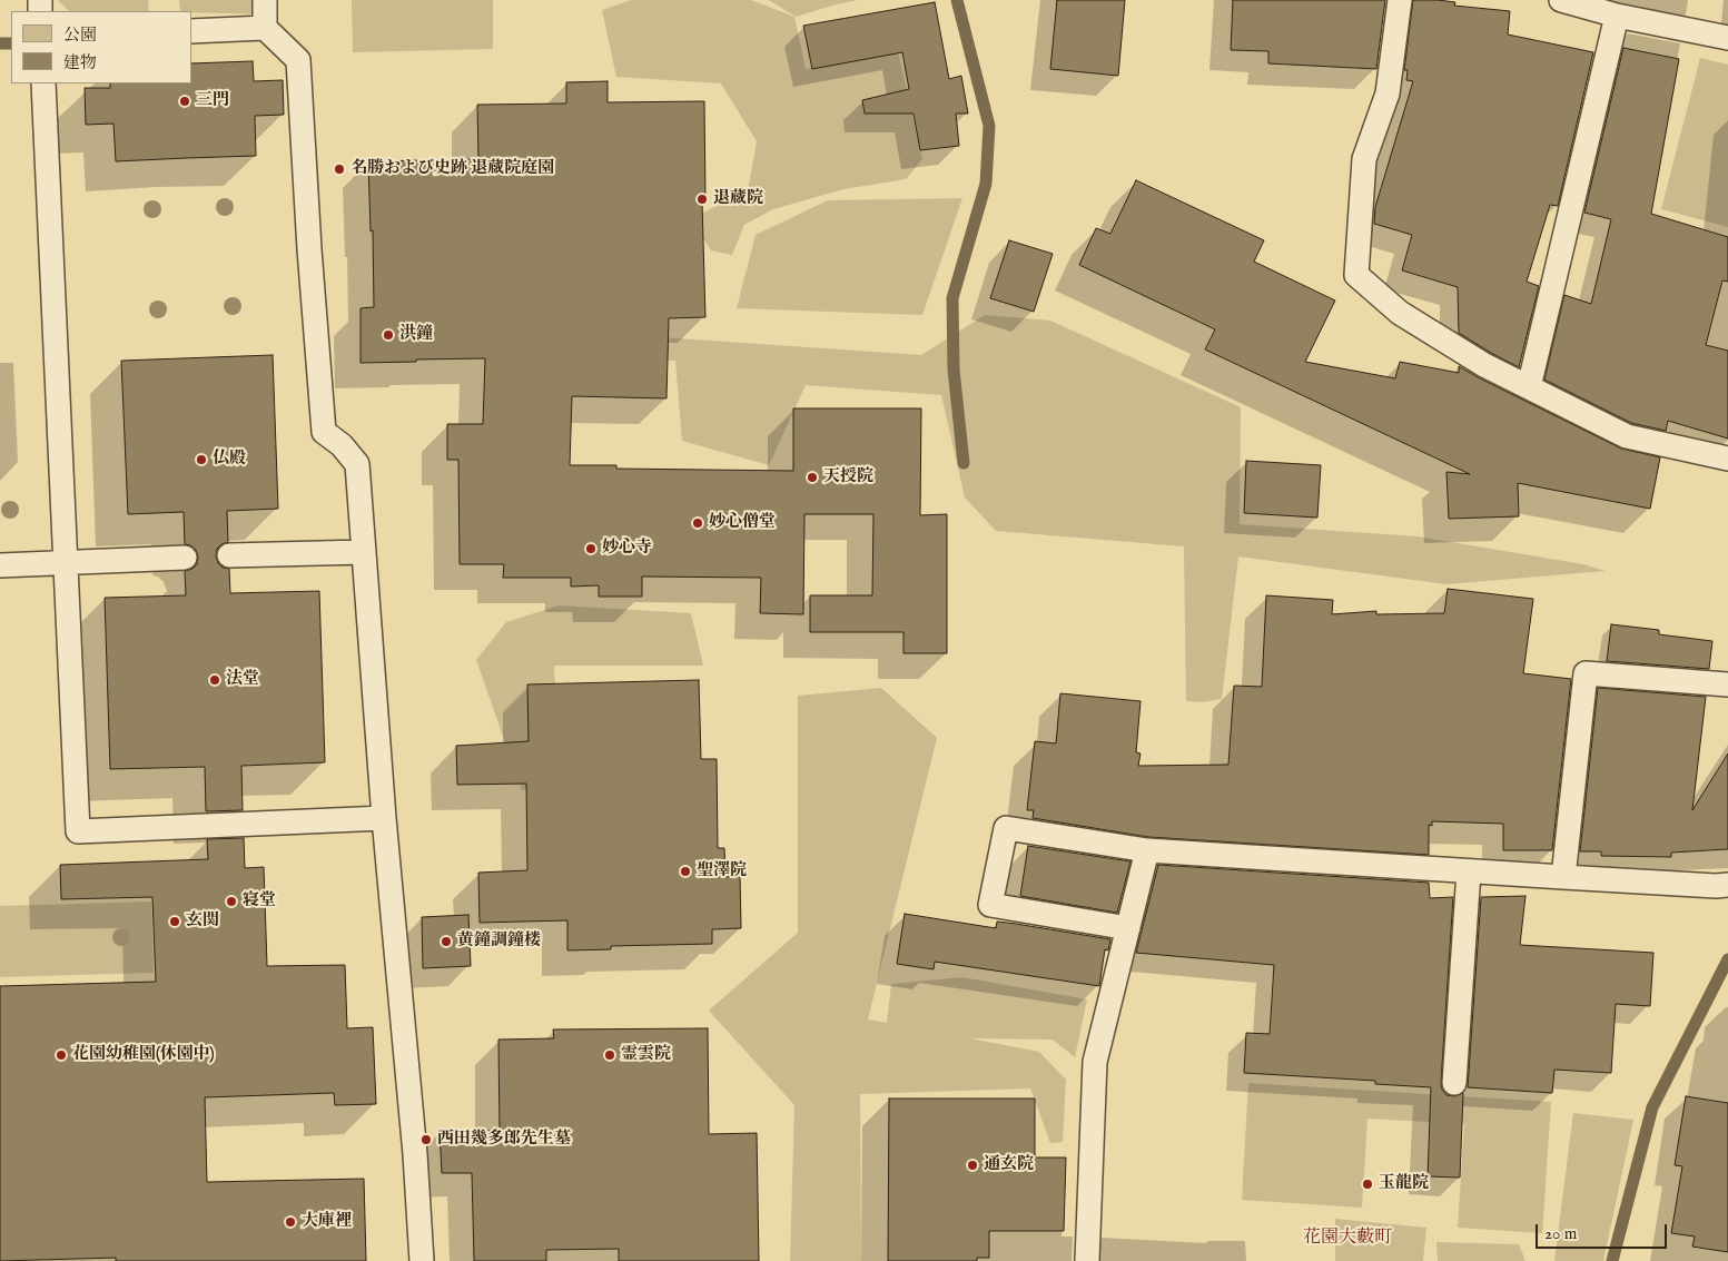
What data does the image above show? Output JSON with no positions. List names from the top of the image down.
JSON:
{
  "districts": ["花園大藪町"],
  "places": [
    "三門",
    "名勝および史跡 退蔵院庭園",
    "退蔵院",
    "洪鐘",
    "仏殿",
    "天授院",
    "妙心僧堂",
    "妙心寺",
    "法堂",
    "聖澤院",
    "寝堂",
    "玄関",
    "黄鐘調鐘楼",
    "花園幼稚園(休園中)",
    "霊雲院",
    "西田幾多郎先生墓",
    "通玄院",
    "玉龍院",
    "大庫裡"
  ],
  "legend": ["公園", "建物"],
  "scale_bar": "20 m"
}
